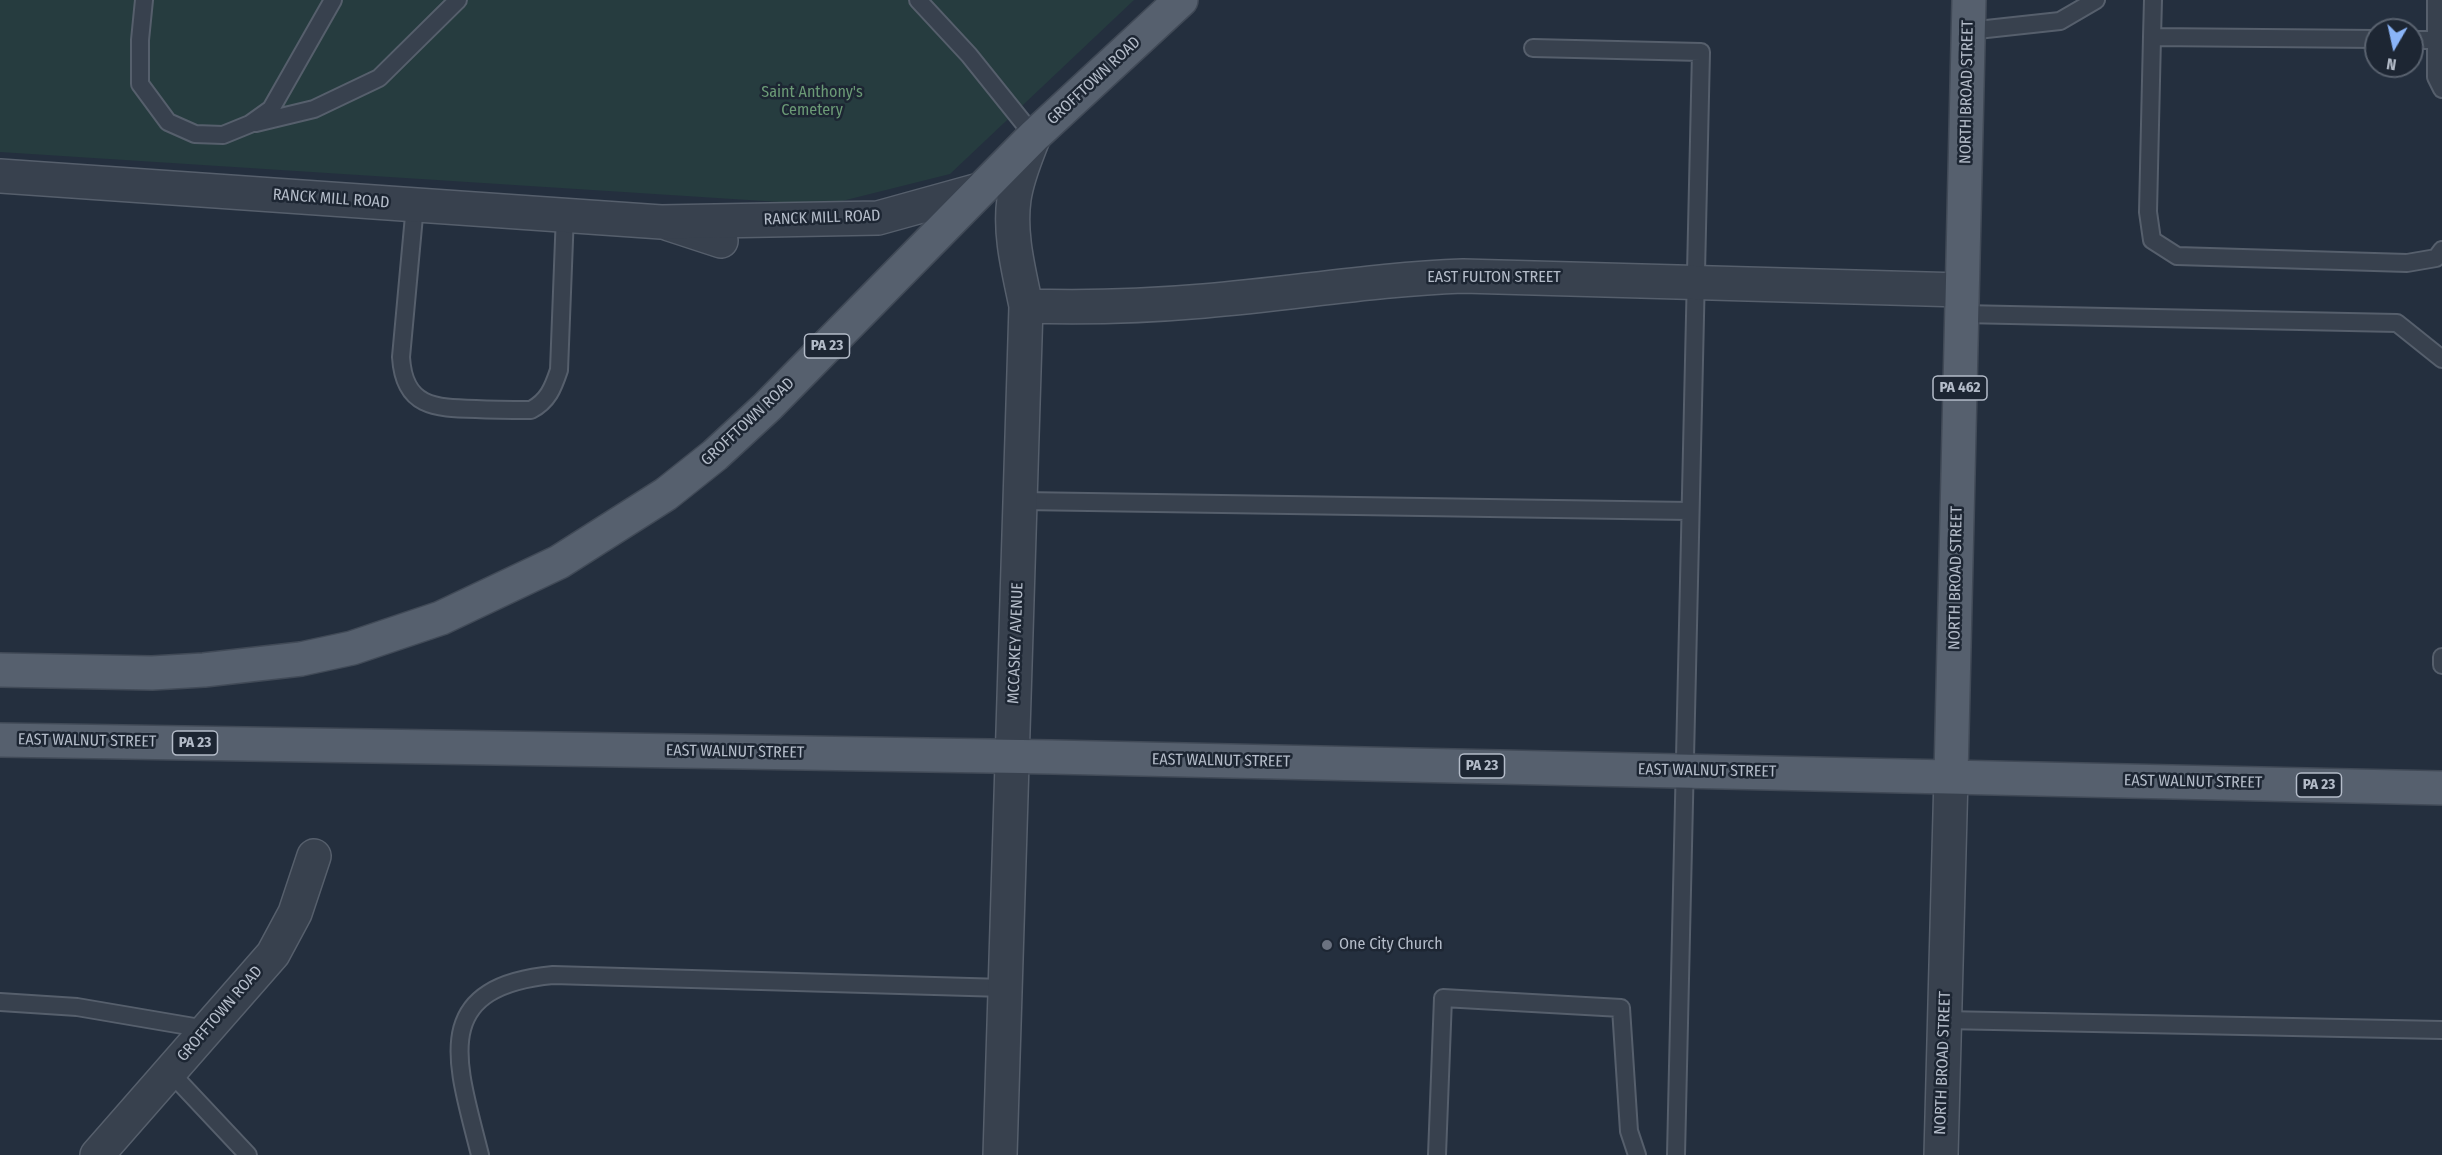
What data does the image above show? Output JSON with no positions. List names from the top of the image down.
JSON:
{
  "streets": {
    "main road": [
      "GROFFTOWN ROAD",
      "NORTH BROAD STREET",
      "PA 23",
      "PA 462",
      "EAST WALNUT STREET"
    ],
    "street": ["RANCK MILL ROAD", "EAST FULTON STREET", "MCCASKEY AVENUE"]
  },
  "crossings": [
    ["GROFFTOWN ROAD", "RANCK MILL ROAD"],
    ["GROFFTOWN ROAD", "MCCASKEY AVENUE"],
    ["NORTH BROAD STREET", "EAST FULTON STREET"],
    ["NORTH BROAD STREET", "EAST WALNUT STREET"],
    ["EAST FULTON STREET", "MCCASKEY AVENUE"],
    ["MCCASKEY AVENUE", "EAST WALNUT STREET"]
  ],
  "parks": ["Saint Anthony's Cemetery"],
  "places": ["One City Church"],
  "north": "bottom"
}
